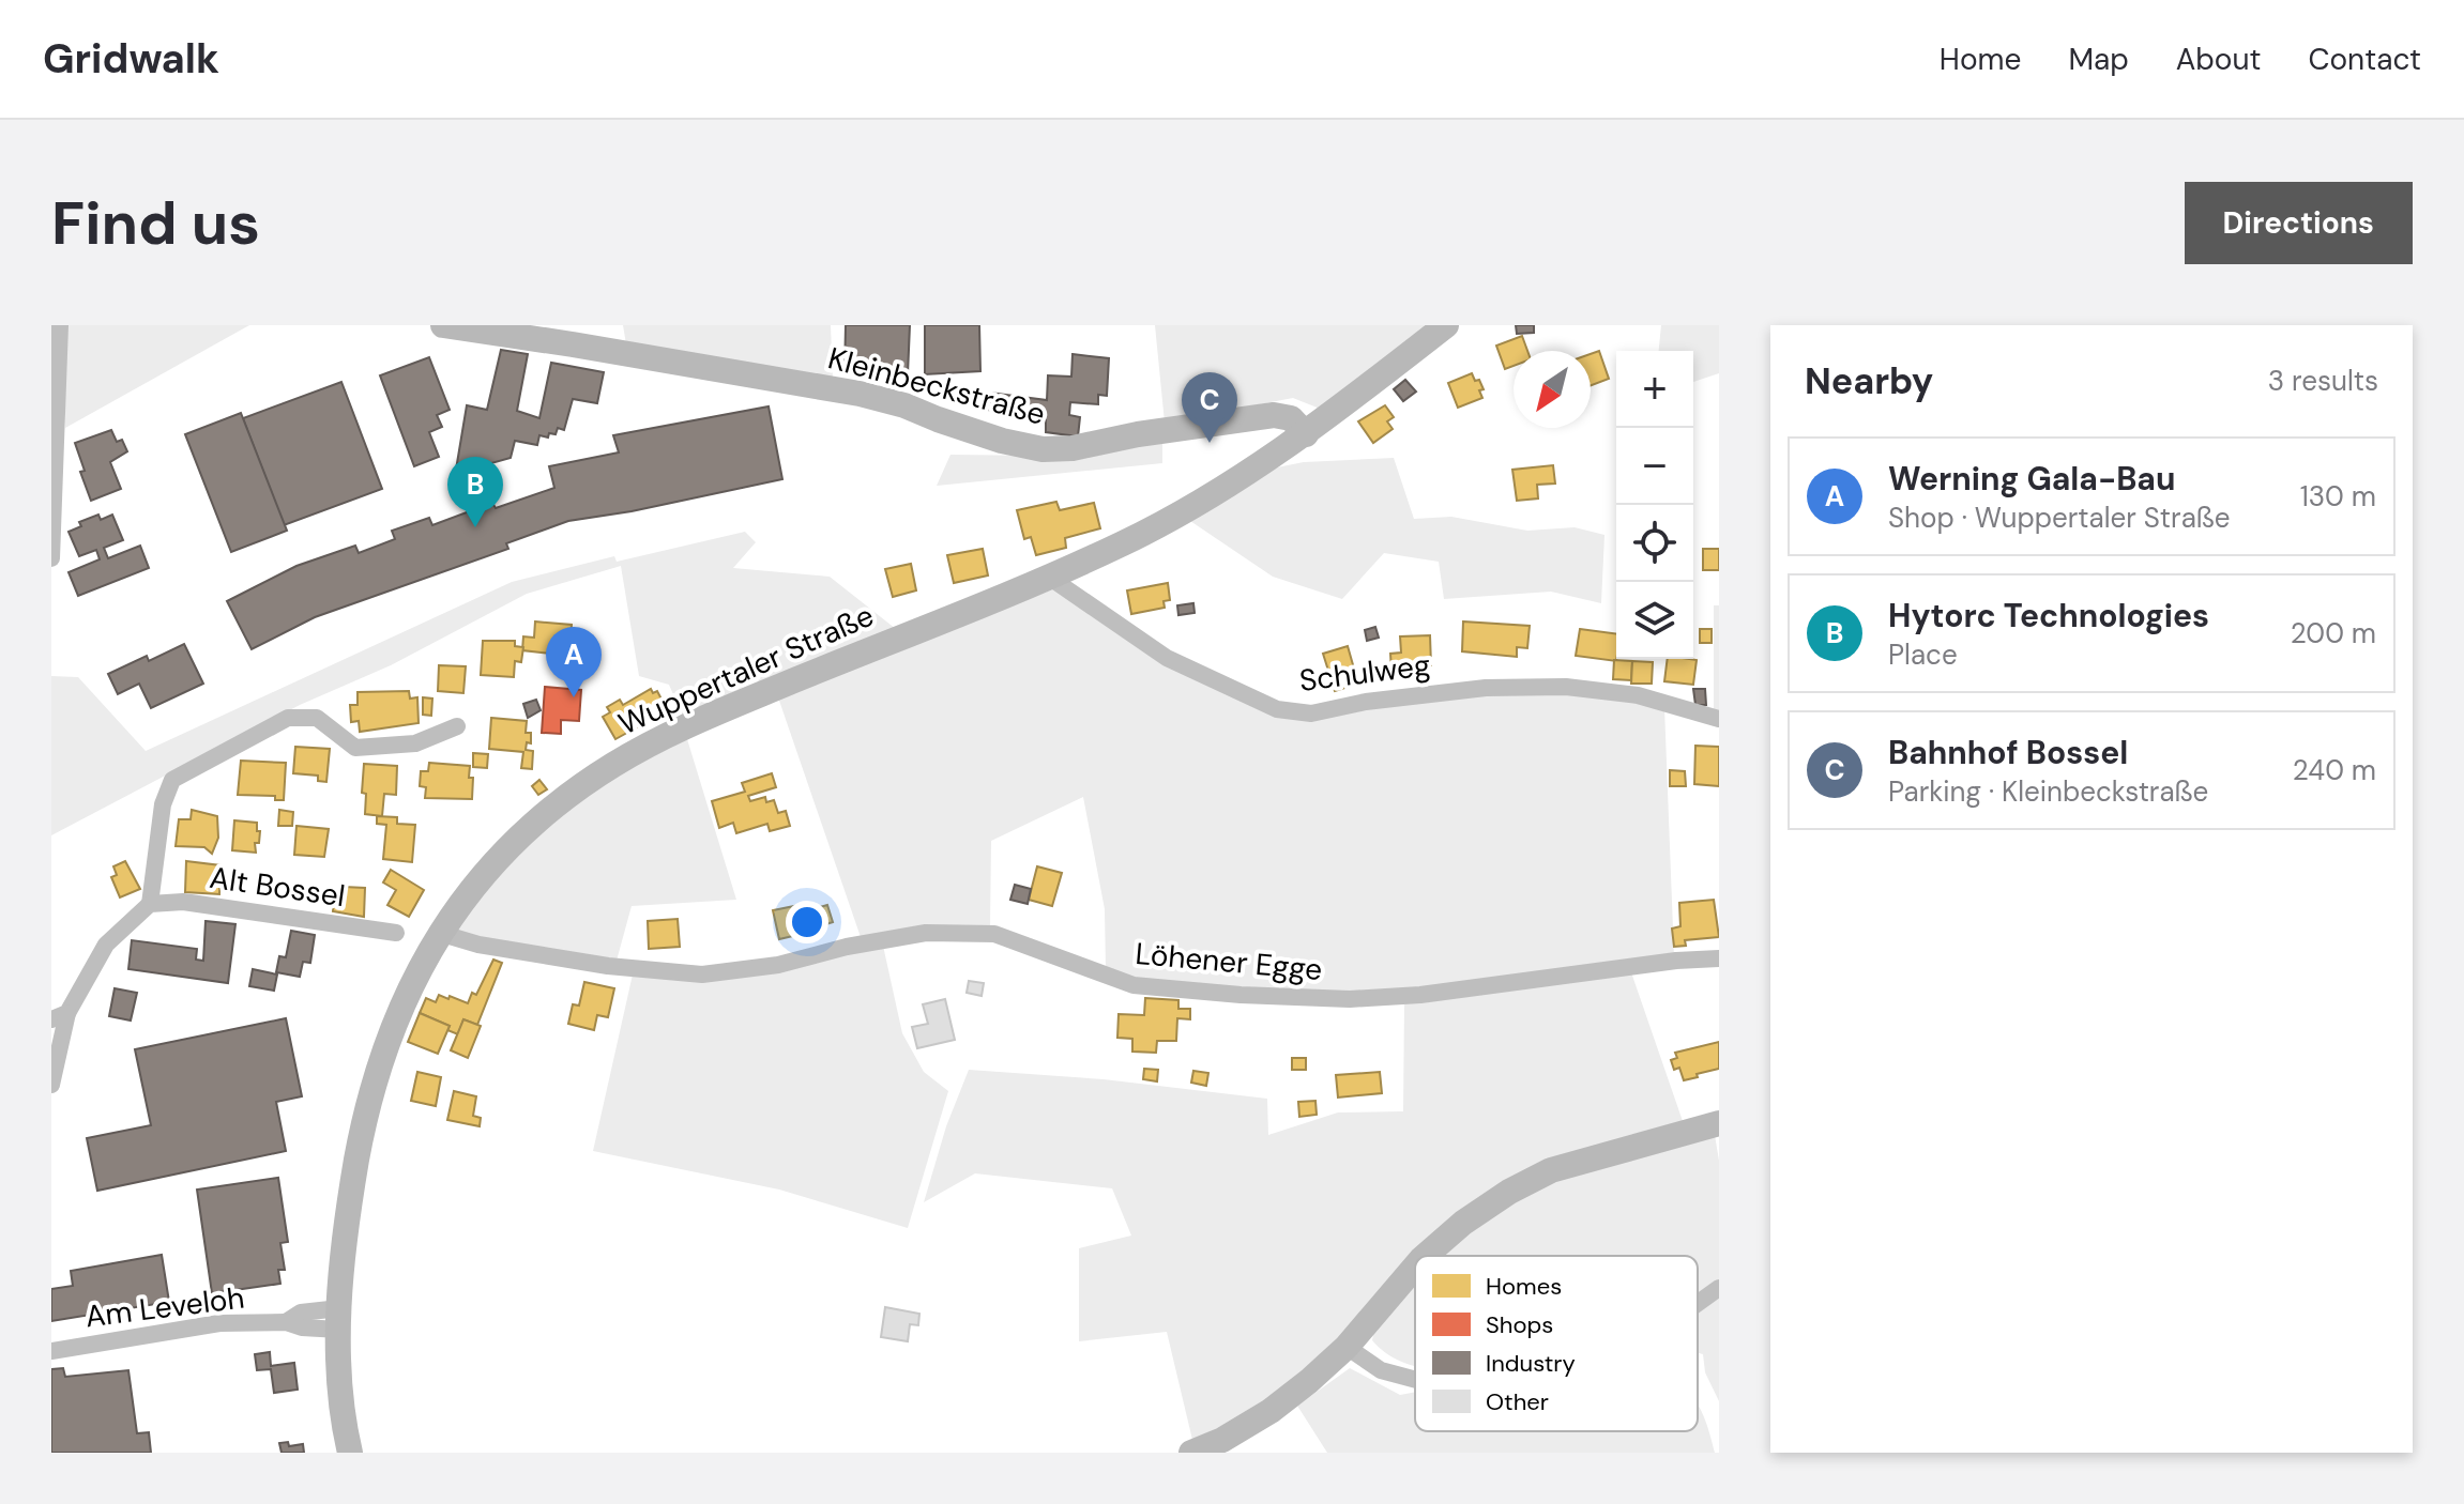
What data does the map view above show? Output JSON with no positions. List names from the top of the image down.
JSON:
{
  "streets": {
    "main road": ["Kleinbeckstraße", "Wuppertaler Straße"],
    "street": [
      "Schulweg",
      "Alt Bossel",
      "Löhener Egge",
      "Am Leveloh"
    ]
  },
  "crossings": [
    ["Kleinbeckstraße", "Wuppertaler Straße"],
    ["Wuppertaler Straße", "Schulweg"],
    ["Wuppertaler Straße", "Löhener Egge"],
    ["Wuppertaler Straße", "Am Leveloh"]
  ],
  "legend": [
    "Homes",
    "Shops",
    "Industry",
    "Other"
  ],
  "north": "bottom left",
  "page": {
    "header": "Gridwalk",
    "nav": [
      "Home",
      "Map",
      "About",
      "Contact"
    ],
    "buttons": "Directions",
    "title": "Find us",
    "heading": ["Nearby", "3 results"],
    "map_buttons": ["+", "−"],
    "pins": ["C", "B", "A"],
    "list": [
      {
        "mark": "A",
        "name": "Werning Gala-Bau",
        "note": "Shop · Wuppertaler Straße",
        "value": "130 m"
      },
      {
        "mark": "B",
        "name": "Hytorc Technologies",
        "note": "Place",
        "value": "200 m"
      },
      {
        "mark": "C",
        "name": "Bahnhof Bossel",
        "note": "Parking · Kleinbeckstraße",
        "value": "240 m"
      }
    ]
  }
}
